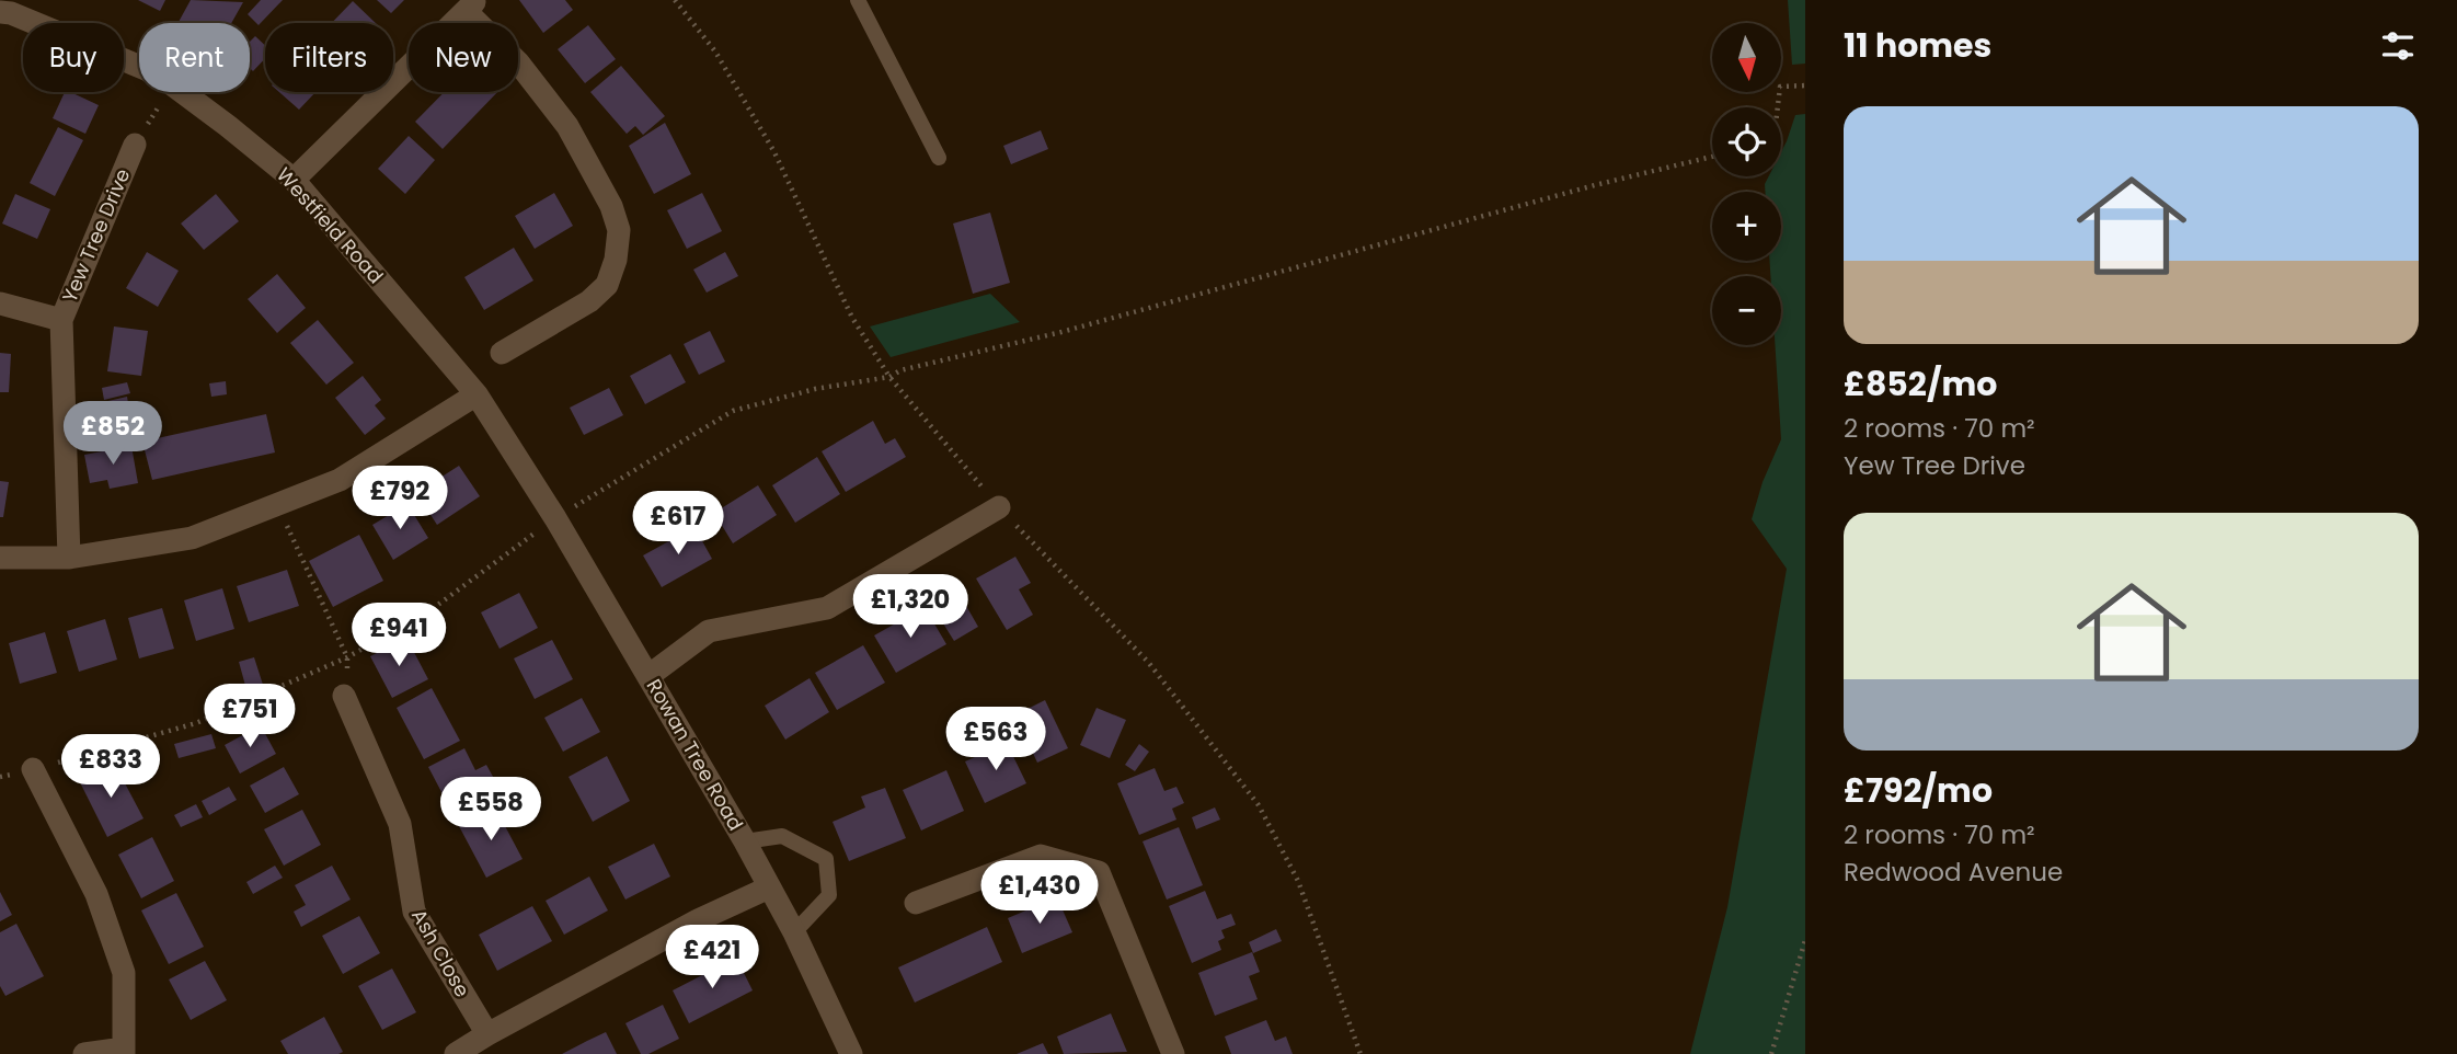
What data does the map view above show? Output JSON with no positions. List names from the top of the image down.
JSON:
{
  "streets": {
    "street": [
      "Westfield Road",
      "Yew Tree Drive",
      "Rowan Tree Road",
      "Ash Close"
    ]
  },
  "crossings": [
    ["Westfield Road", "Rowan Tree Road"]
  ],
  "north": "bottom",
  "page": {
    "heading": "11 homes",
    "map_buttons": ["+", "−"],
    "chip": [
      "Buy",
      "Rent",
      "Filters",
      "New"
    ],
    "list": [
      {
        "name": "£852/mo",
        "note": "2 rooms · 70 m² · Yew Tree Drive"
      },
      {
        "name": "£792/mo",
        "note": "2 rooms · 70 m² · Redwood Avenue"
      }
    ],
    "price": [
      "£852",
      "£792",
      "£617",
      "£1,320",
      "£941",
      "£751",
      "£563",
      "£833",
      "£558",
      "£1,430",
      "£421"
    ]
  }
}
